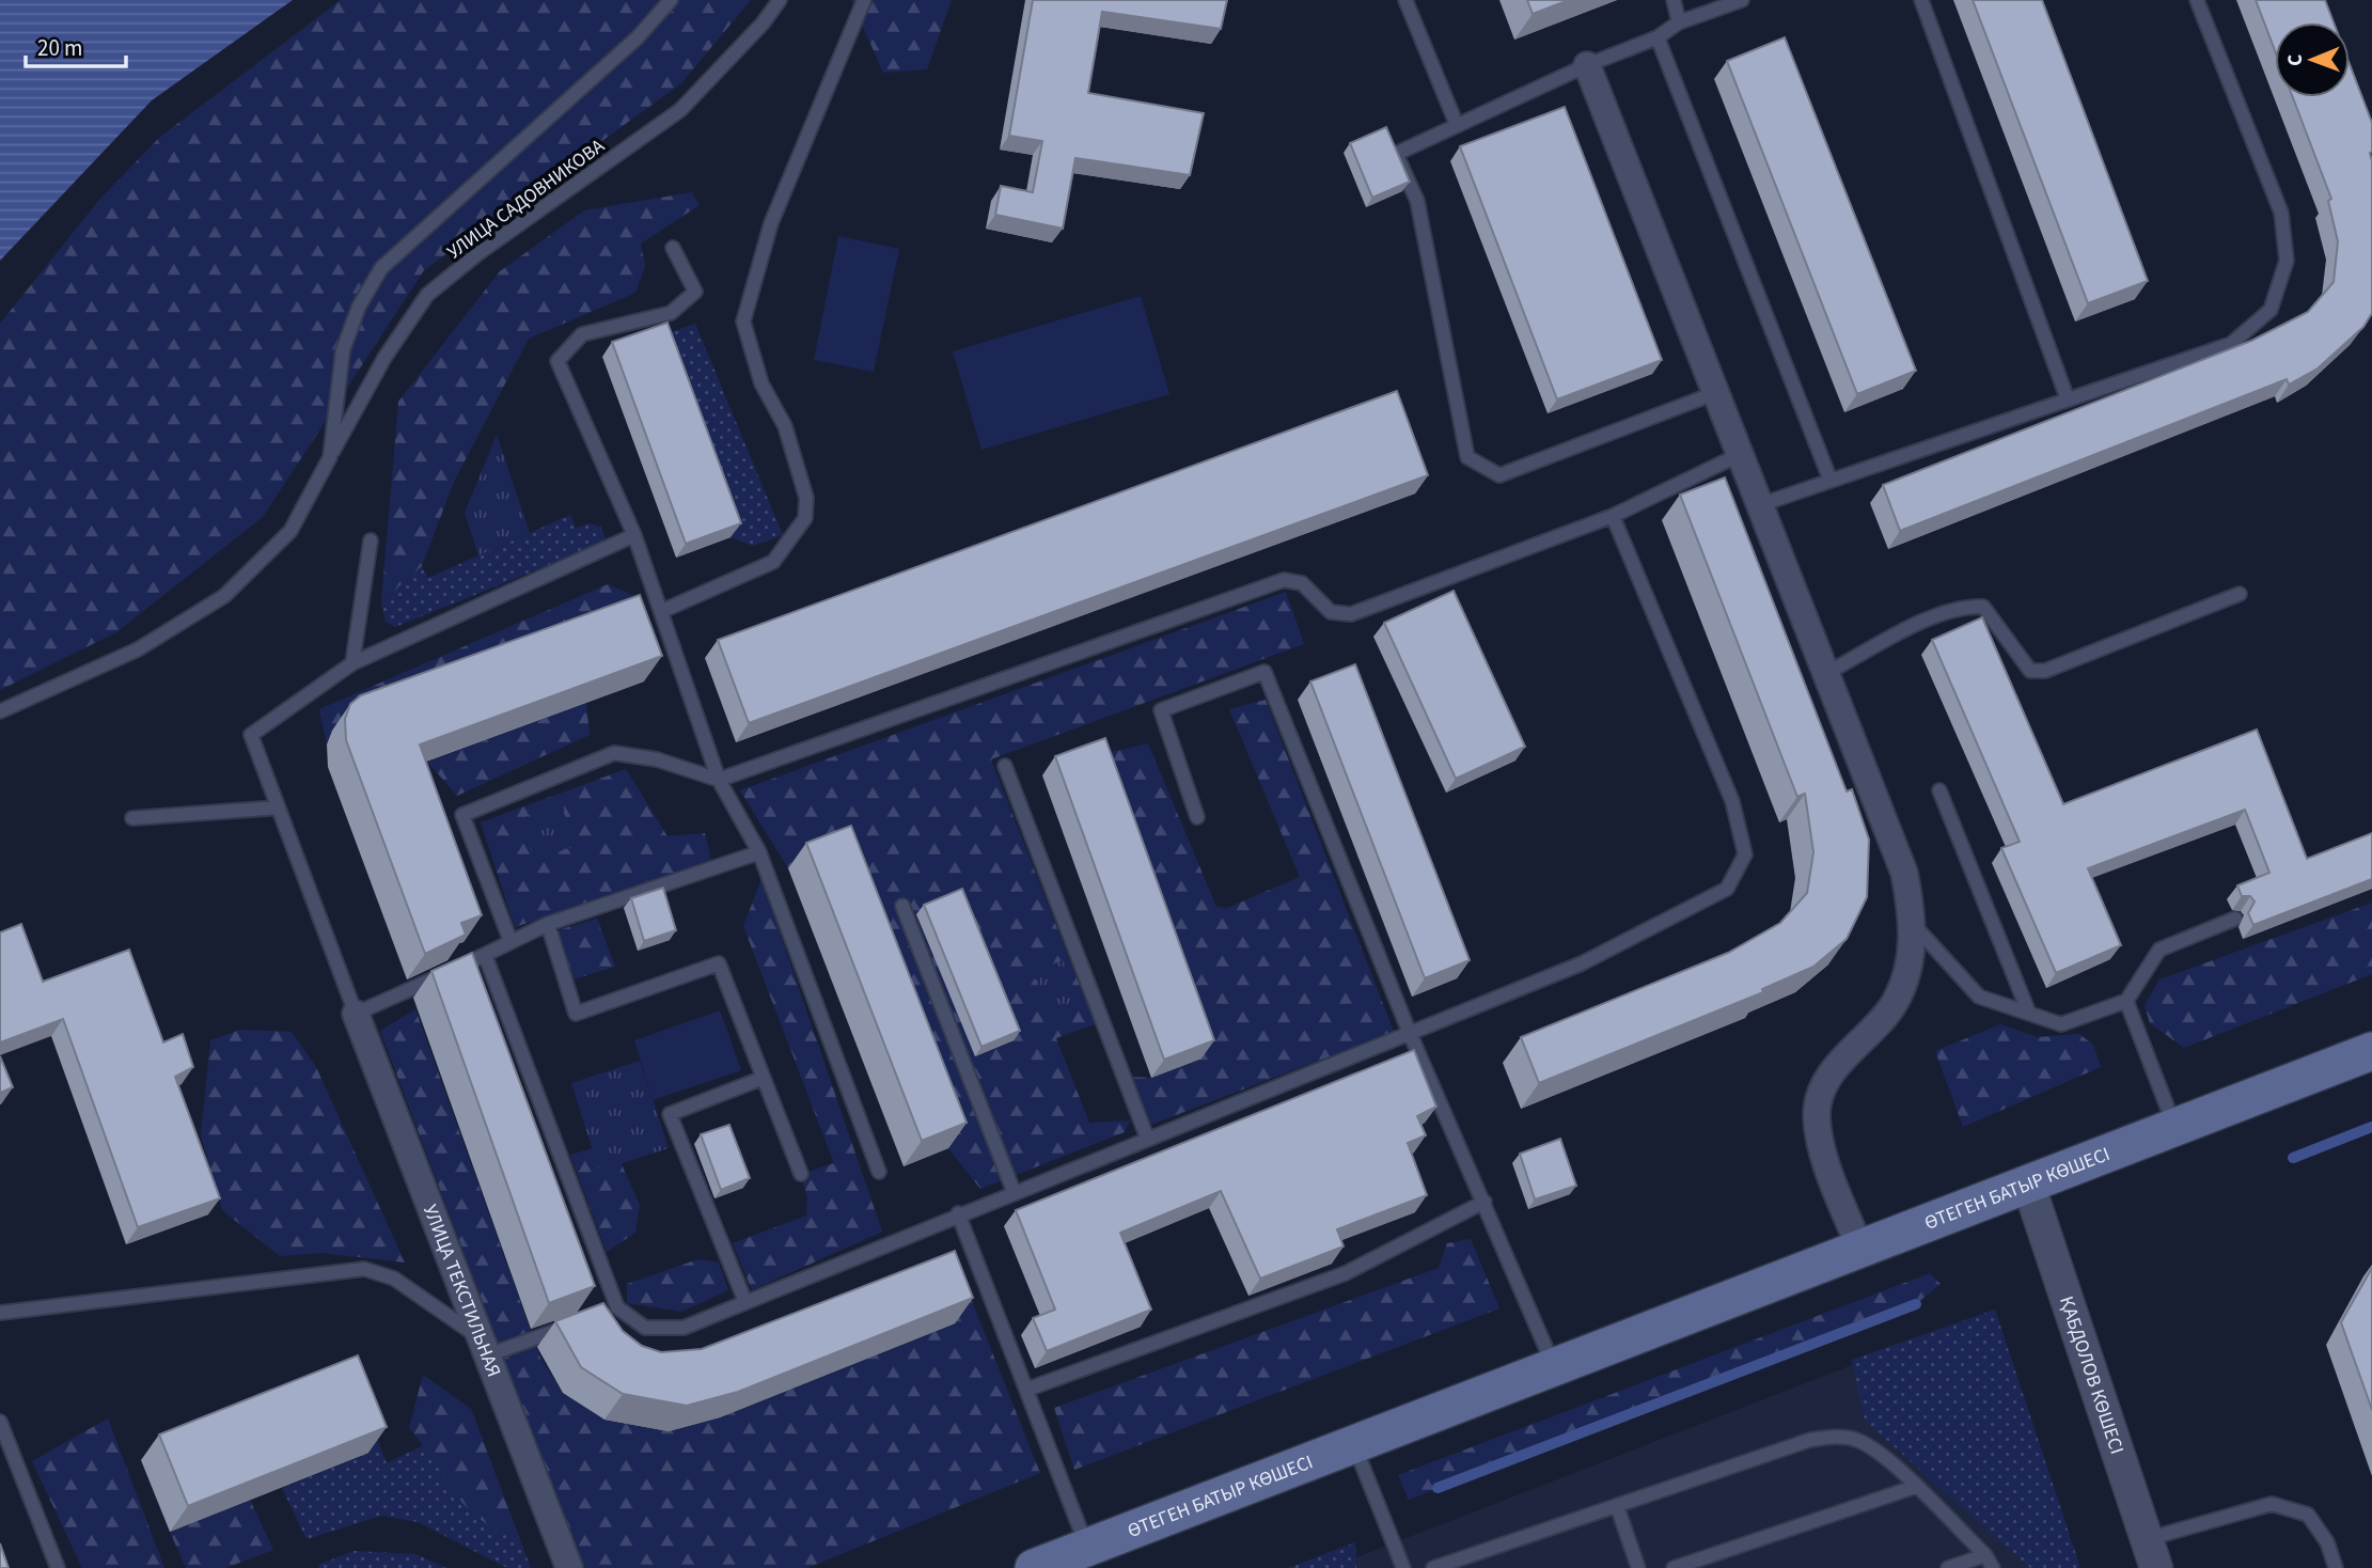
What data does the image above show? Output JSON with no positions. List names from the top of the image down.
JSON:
{
  "streets": {
    "main road": ["ӨТЕГЕН БАТЫР КӨШЕСІ"],
    "street": ["УЛИЦА ТЕКСТИЛЬНАЯ", "ҚАБДОЛОВ КӨШЕСІ"],
    "lane": ["УЛИЦА САДОВНИКОВА"]
  },
  "crossings": [
    ["ӨТЕГЕН БАТЫР КӨШЕСІ", "ҚАБДОЛОВ КӨШЕСІ"]
  ],
  "scale_bar": "20 m",
  "north": "left"
}
